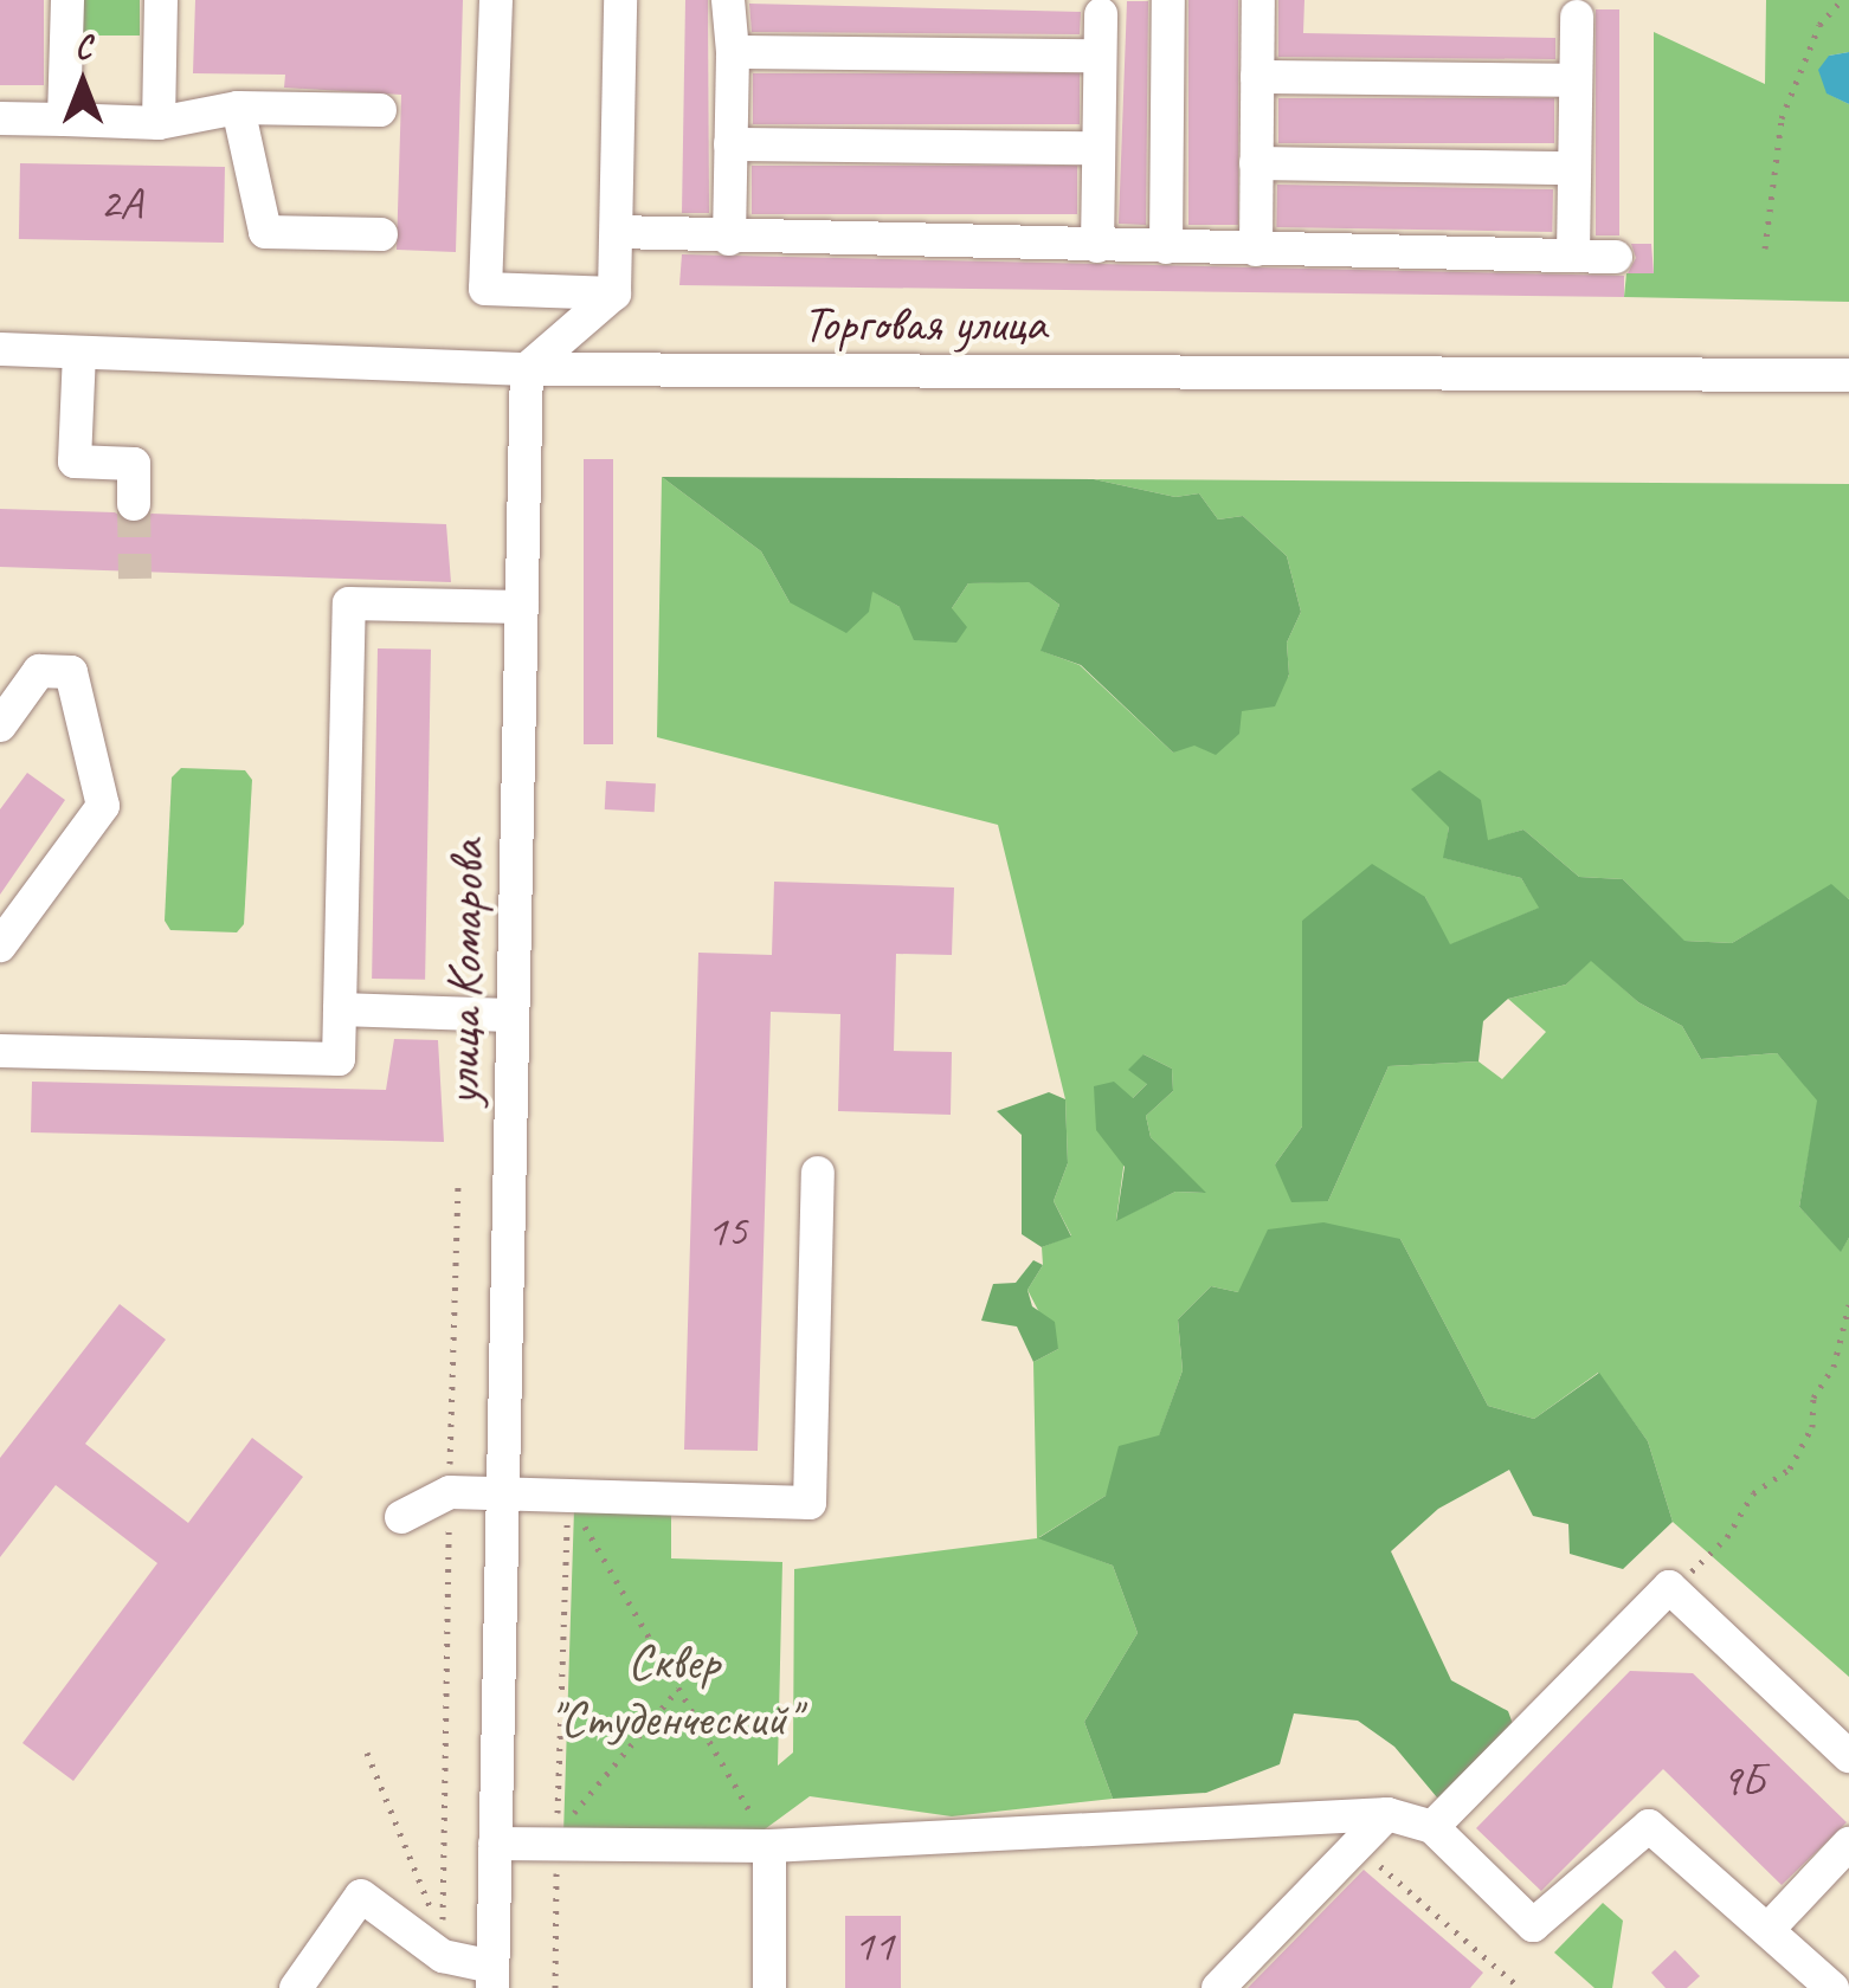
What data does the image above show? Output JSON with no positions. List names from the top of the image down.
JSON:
{
  "streets": {
    "street": ["Торговая улица", "улица Комарова"]
  },
  "crossings": [
    ["Торговая улица", "улица Комарова"]
  ],
  "parks": ["Сквер \"Студенческий\""],
  "house_numbers": [
    "2А",
    "15",
    "9Б",
    "11"
  ],
  "north": "top"
}
